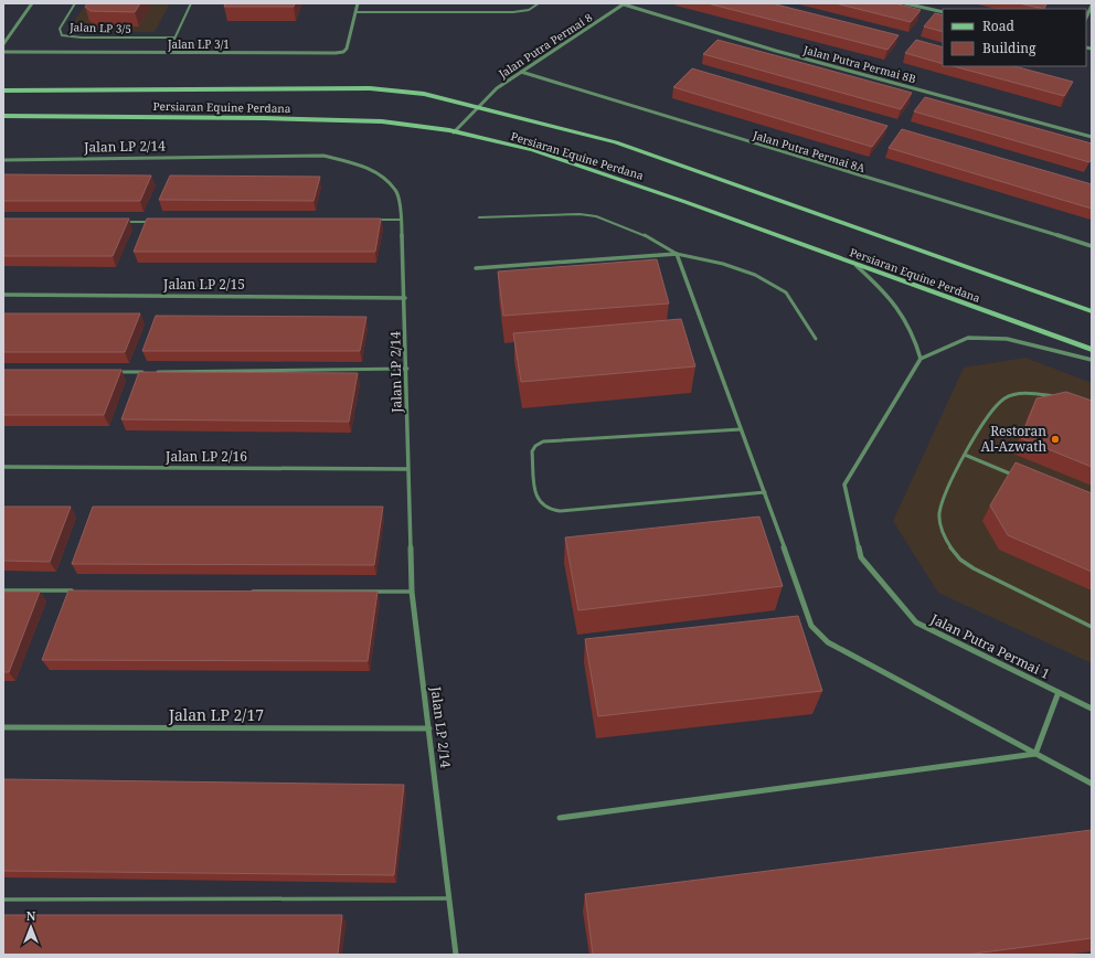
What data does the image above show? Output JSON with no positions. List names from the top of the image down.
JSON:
{
  "streets": {
    "street": [
      "Jalan LP 3/1",
      "Jalan Putra Permai 8",
      "Jalan Putra Permai 8B",
      "Persiaran Equine Perdana",
      "Jalan LP 2/14",
      "Jalan Putra Permai 8A",
      "Jalan LP 2/15",
      "Jalan LP 2/16",
      "Jalan Putra Permai 1",
      "Jalan LP 2/17"
    ],
    "lane": ["Jalan LP 3/5"]
  },
  "crossings": [
    ["Jalan Putra Permai 8", "Jalan Putra Permai 8B"],
    ["Jalan Putra Permai 8", "Persiaran Equine Perdana"],
    ["Jalan Putra Permai 8", "Jalan Putra Permai 8A"],
    ["Jalan LP 2/14", "Jalan LP 2/15"],
    ["Jalan LP 2/14", "Jalan LP 2/16"],
    ["Jalan LP 2/14", "Jalan LP 2/17"]
  ],
  "places": ["Restoran Al-Azwath"],
  "legend": ["Road", "Building"],
  "north": "top"
}
